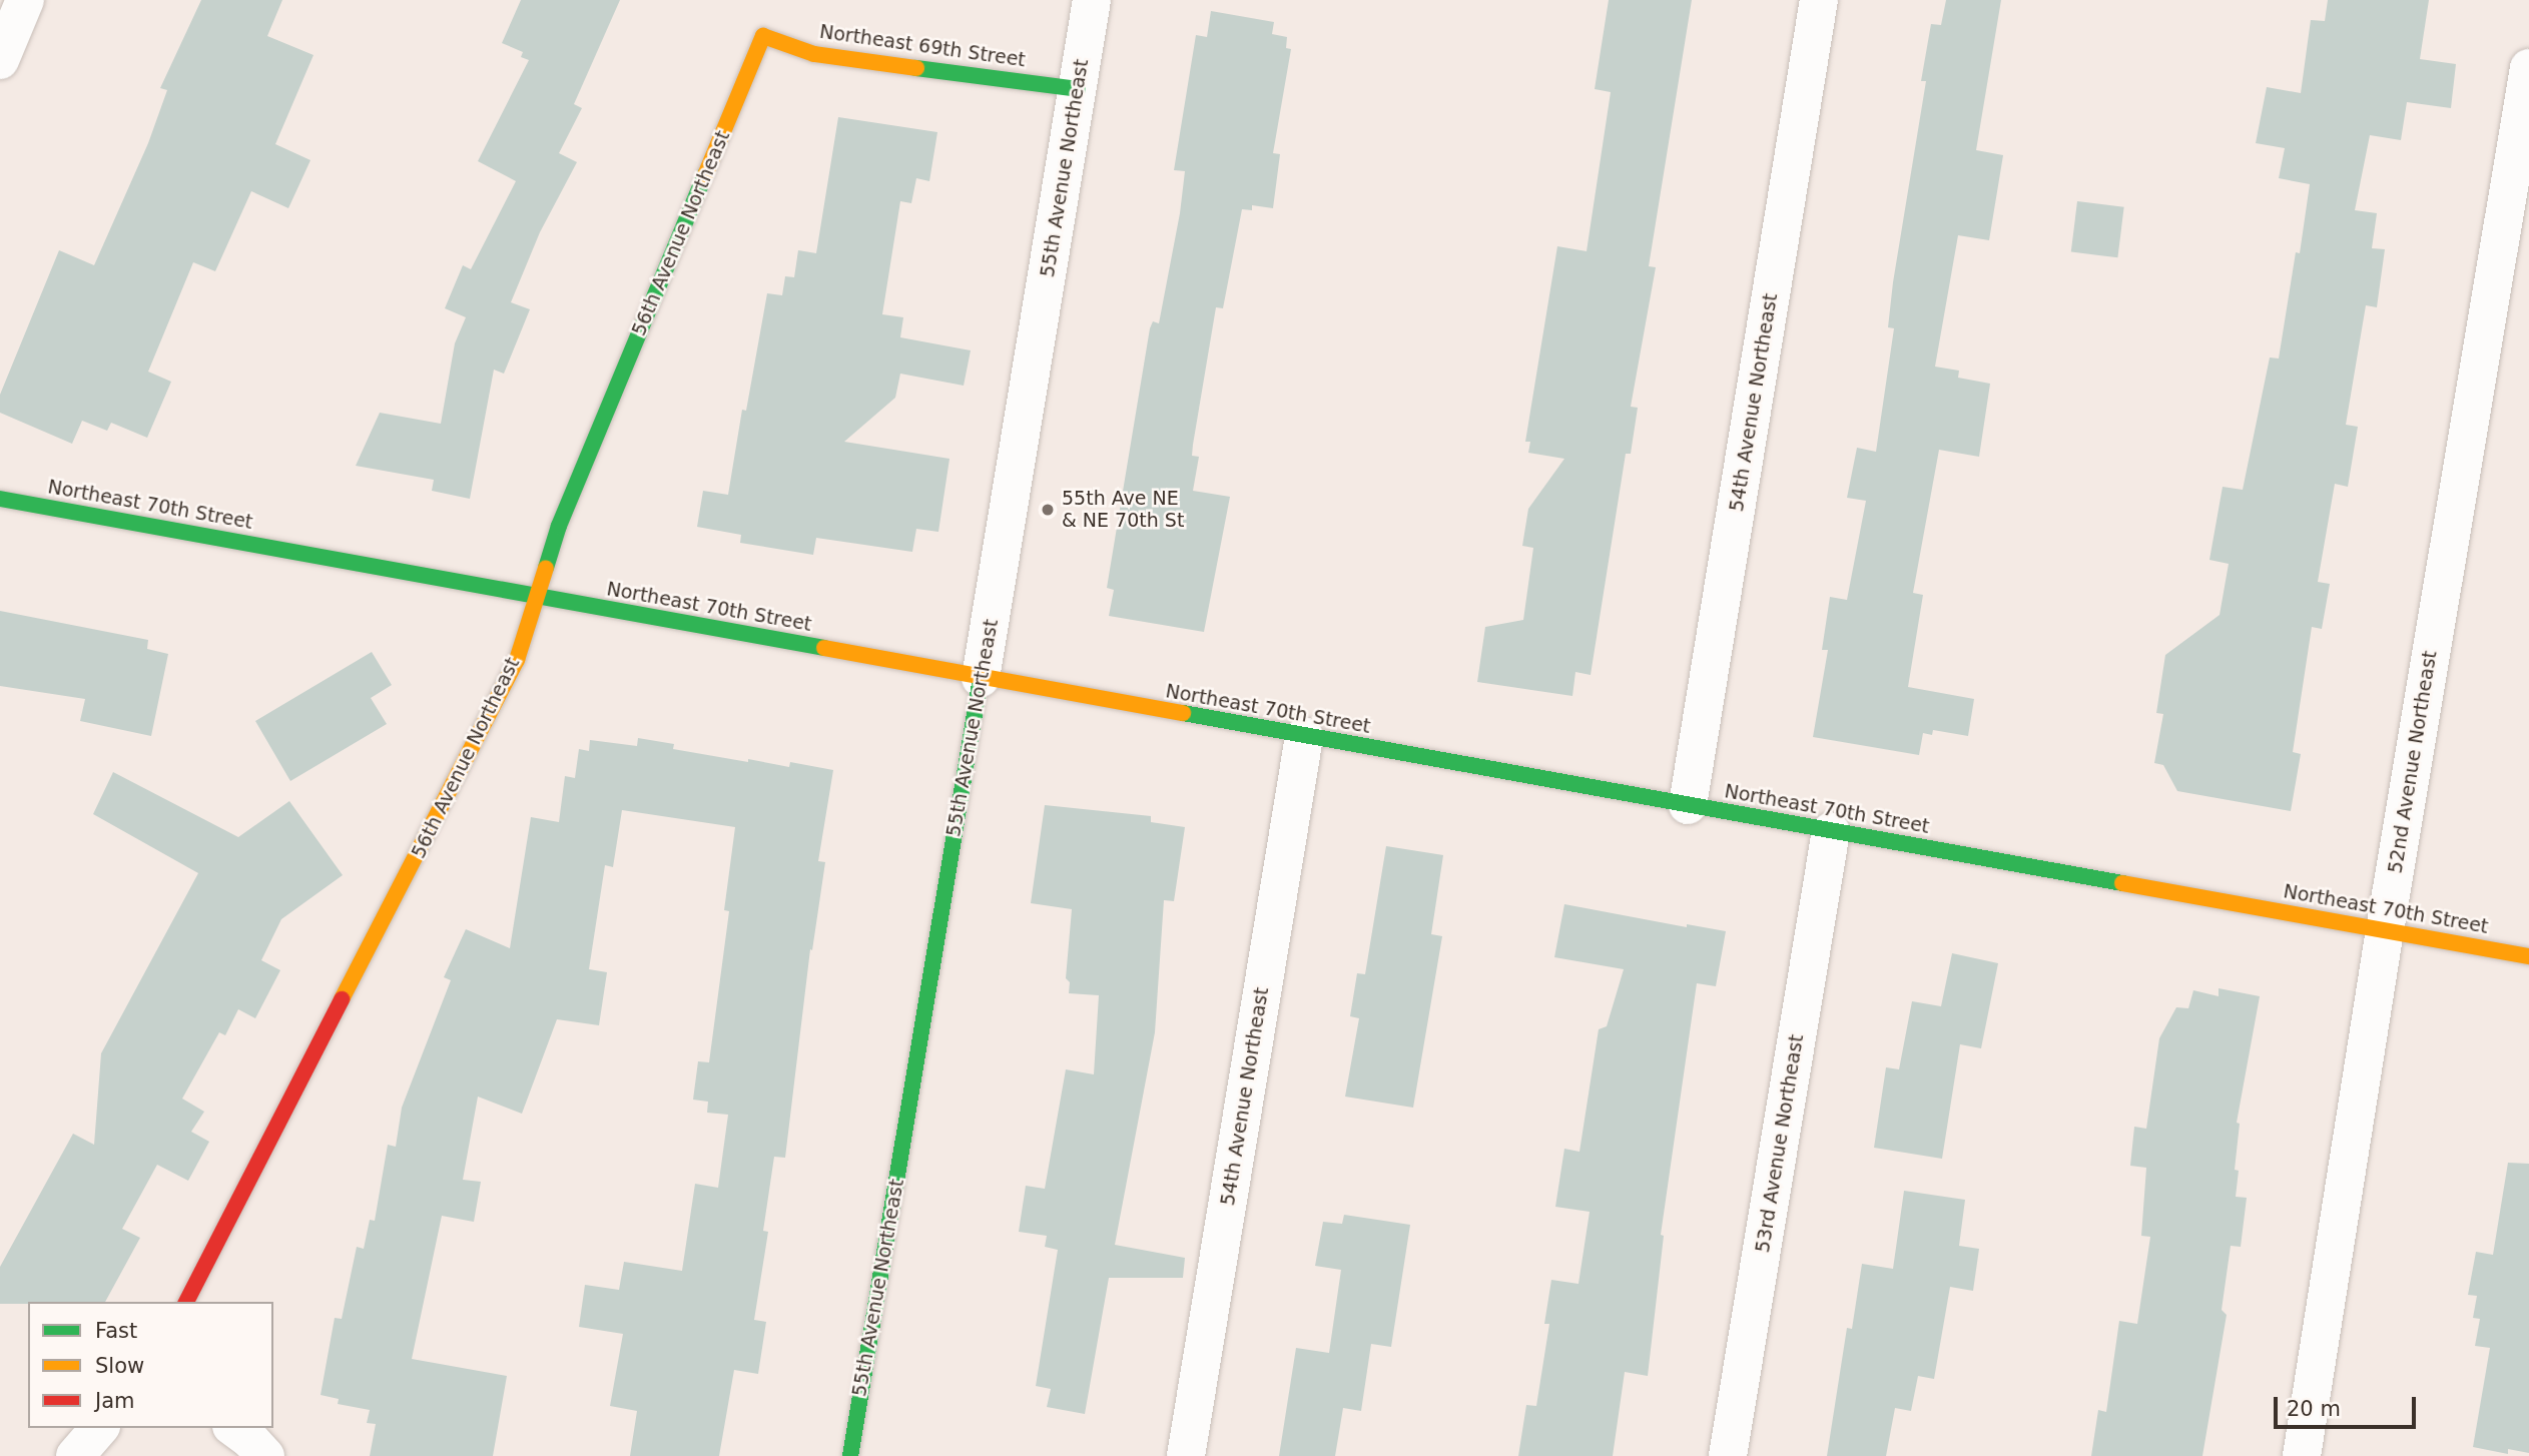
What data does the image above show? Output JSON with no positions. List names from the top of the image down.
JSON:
{
  "streets": {
    "street": [
      "Northeast 69th Street",
      "55th Avenue Northeast",
      "56th Avenue Northeast",
      "54th Avenue Northeast",
      "Northeast 70th Street",
      "52nd Avenue Northeast",
      "53rd Avenue Northeast"
    ]
  },
  "crossings": [
    ["Northeast 69th Street", "55th Avenue Northeast"],
    ["Northeast 69th Street", "56th Avenue Northeast"],
    ["55th Avenue Northeast", "Northeast 70th Street"],
    ["56th Avenue Northeast", "Northeast 70th Street"],
    ["54th Avenue Northeast", "Northeast 70th Street"],
    ["Northeast 70th Street", "52nd Avenue Northeast"],
    ["Northeast 70th Street", "53rd Avenue Northeast"]
  ],
  "places": ["55th Ave NE & NE 70th St"],
  "legend": ["Fast", "Slow", "Jam"],
  "scale_bar": "20 m"
}
